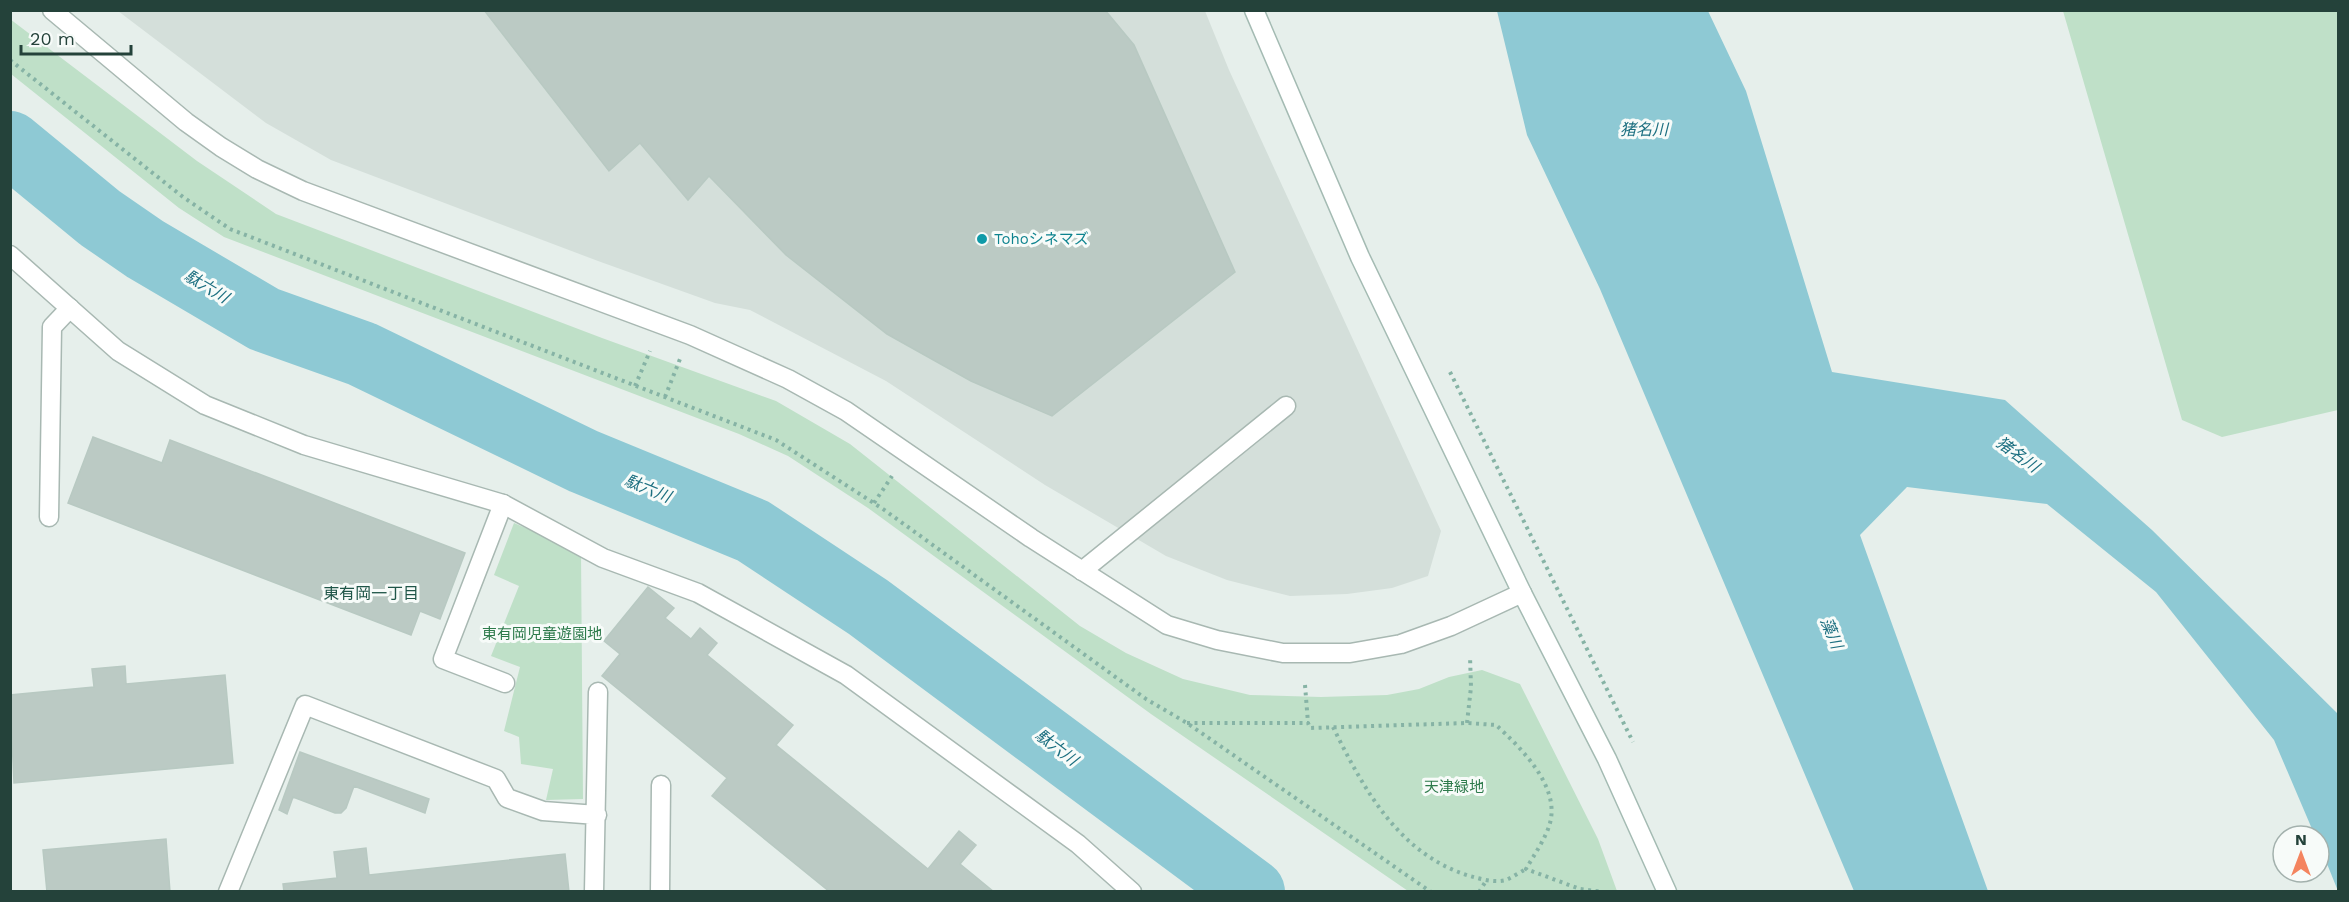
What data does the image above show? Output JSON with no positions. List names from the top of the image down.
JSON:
{
  "districts": ["東有岡一丁目"],
  "water": ["猪名川", "駄六川", "藻川"],
  "parks": ["東有岡児童遊園地", "天津緑地"],
  "places": ["Tohoシネマズ"],
  "scale_bar": "20 m",
  "north": "top"
}
